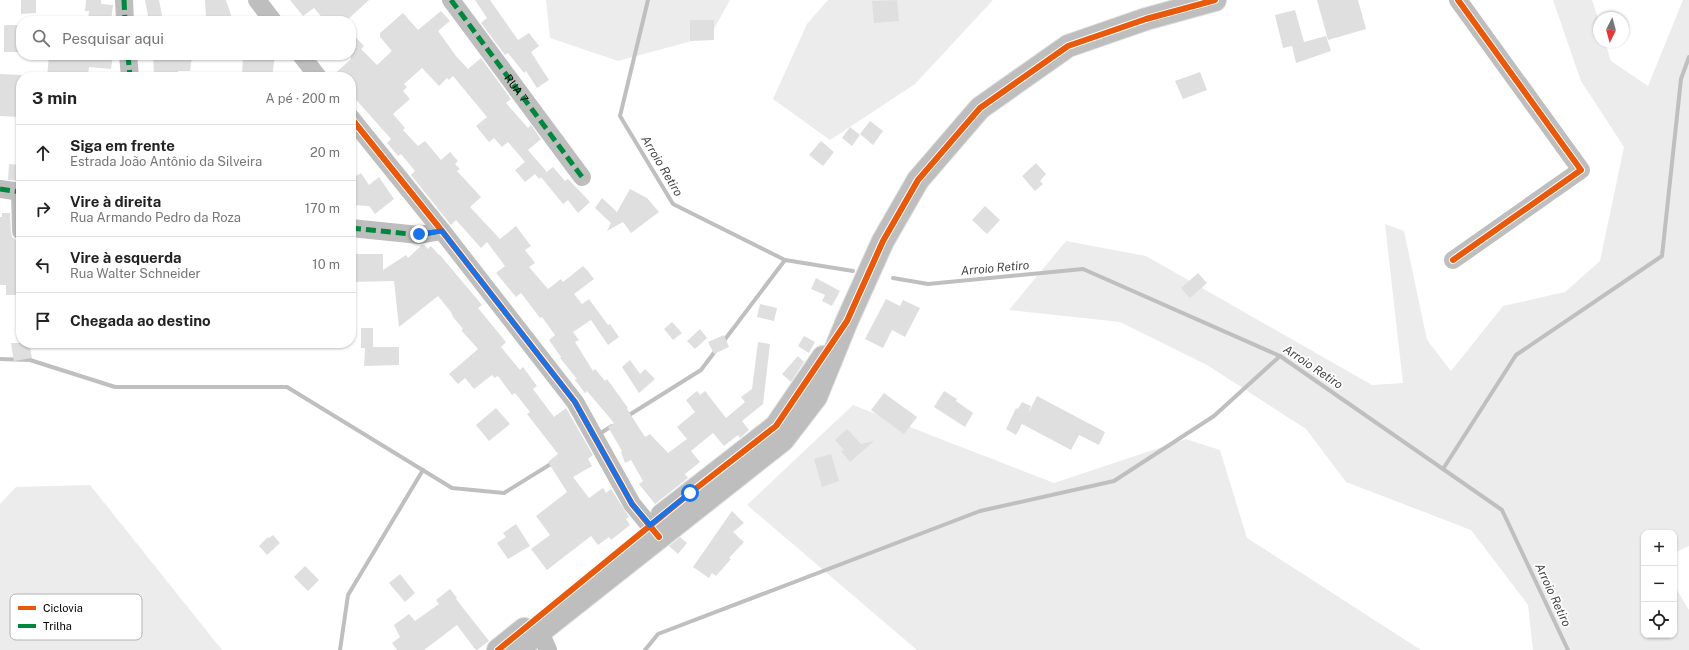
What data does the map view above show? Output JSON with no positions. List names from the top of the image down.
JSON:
{
  "streets": {
    "street": ["RUA 7"]
  },
  "water": ["Arroio Retiro"],
  "legend": ["Ciclovia", "Trilha"],
  "north": "bottom",
  "page": {
    "search": "Pesquisar aqui",
    "heading": ["3 min", "A pé · 200 m"],
    "list": [
      ["Siga em frente", "Estrada João Antônio da Silveira", "20 m"],
      ["Vire à direita", "Rua Armando Pedro da Roza", "170 m"],
      ["Vire à esquerda", "Rua Walter Schneider", "10 m"],
      "Chegada ao destino"
    ],
    "map_buttons": ["+", "−"]
  }
}
